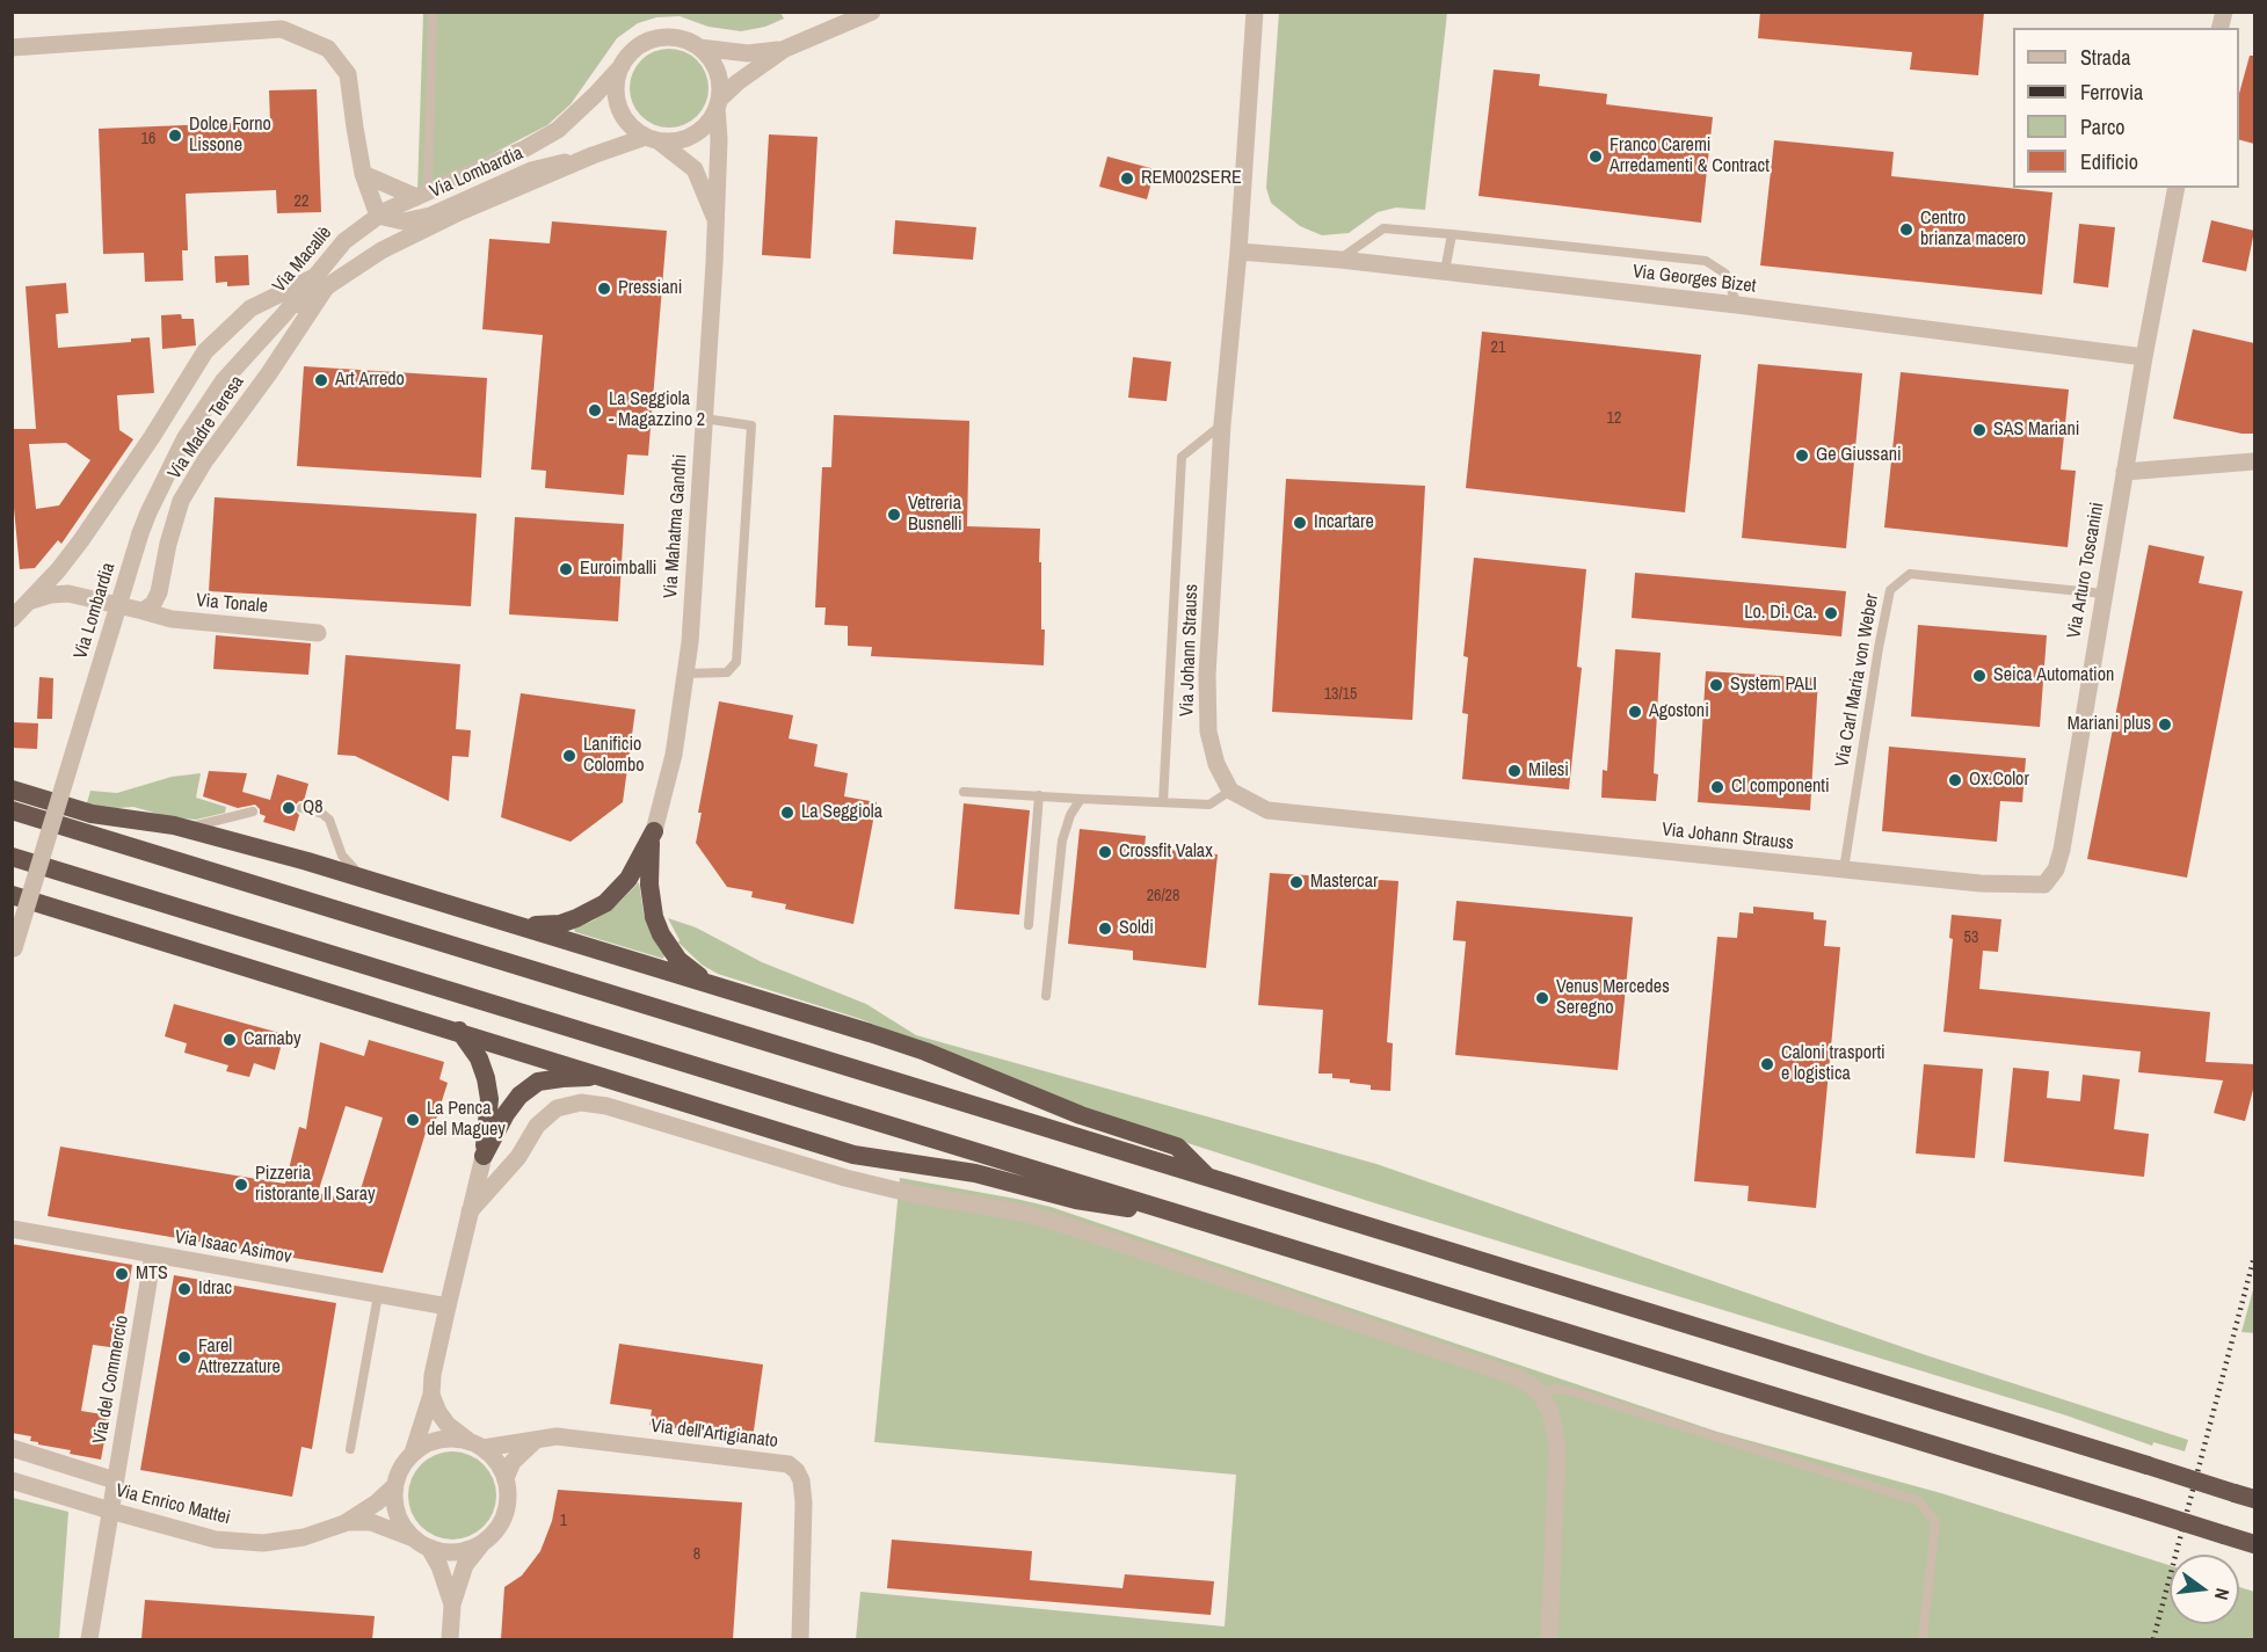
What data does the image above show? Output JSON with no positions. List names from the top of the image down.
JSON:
{
  "streets": {
    "street": [
      "Via Lombardia",
      "Via Macallè",
      "Via Georges Bizet",
      "Via Madre Teresa",
      "Via Mahatma Gandhi",
      "Via Arturo Toscanini",
      "Via Tonale",
      "Via Johann Strauss",
      "Via Isaac Asimov",
      "Via del Commercio",
      "Via dell'Artigianato",
      "Via Enrico Mattei"
    ],
    "lane": ["Via Carl Maria von Weber"]
  },
  "crossings": [
    ["Via Lombardia", "Via Macallè"],
    ["Via Macallè", "Via Madre Teresa"],
    ["Via Macallè", "Via Mahatma Gandhi"],
    ["Via Georges Bizet", "Via Arturo Toscanini"],
    ["Via Georges Bizet", "Via Johann Strauss"],
    ["Via Madre Teresa", "Via Tonale"],
    ["Via Arturo Toscanini", "Via Johann Strauss"],
    ["Via Arturo Toscanini", "Via Carl Maria von Weber"],
    ["Via Johann Strauss", "Via Carl Maria von Weber"],
    ["Via Isaac Asimov", "Via del Commercio"],
    ["Via del Commercio", "Via Enrico Mattei"],
    ["Via dell'Artigianato", "Via Enrico Mattei"]
  ],
  "places": [
    "Dolce Forno Lissone",
    "Franco Caremi Arredamenti & Contract",
    "REM002SERE",
    "Centro brianza macero",
    "Pressiani",
    "Art Arredo",
    "La Seggiola - Magazzino 2",
    "SAS Mariani",
    "Ge Giussani",
    "Vetreria Busnelli",
    "Incartare",
    "Euroimballi",
    "Lo. Di. Ca.",
    "Seica Automation",
    "System PALI",
    "Agostoni",
    "Mariani plus",
    "Lanificio Colombo",
    "Milesi",
    "Ox.Color",
    "Cl componenti",
    "Q8",
    "La Seggiola",
    "Crossfit Valax",
    "Mastercar",
    "Soldi",
    "Venus Mercedes Seregno",
    "Carnaby",
    "Caloni trasporti e logistica",
    "La Penca del Maguey",
    "Pizzeria ristorante Il Saray",
    "MTS",
    "Idrac",
    "Farel Attrezzature"
  ],
  "house_numbers": [
    "16",
    "22",
    "21",
    "12",
    "13/15",
    "26/28",
    "53",
    "1",
    "8"
  ],
  "legend": [
    "Strada",
    "Ferrovia",
    "Parco",
    "Edificio"
  ],
  "north": "right"
}
